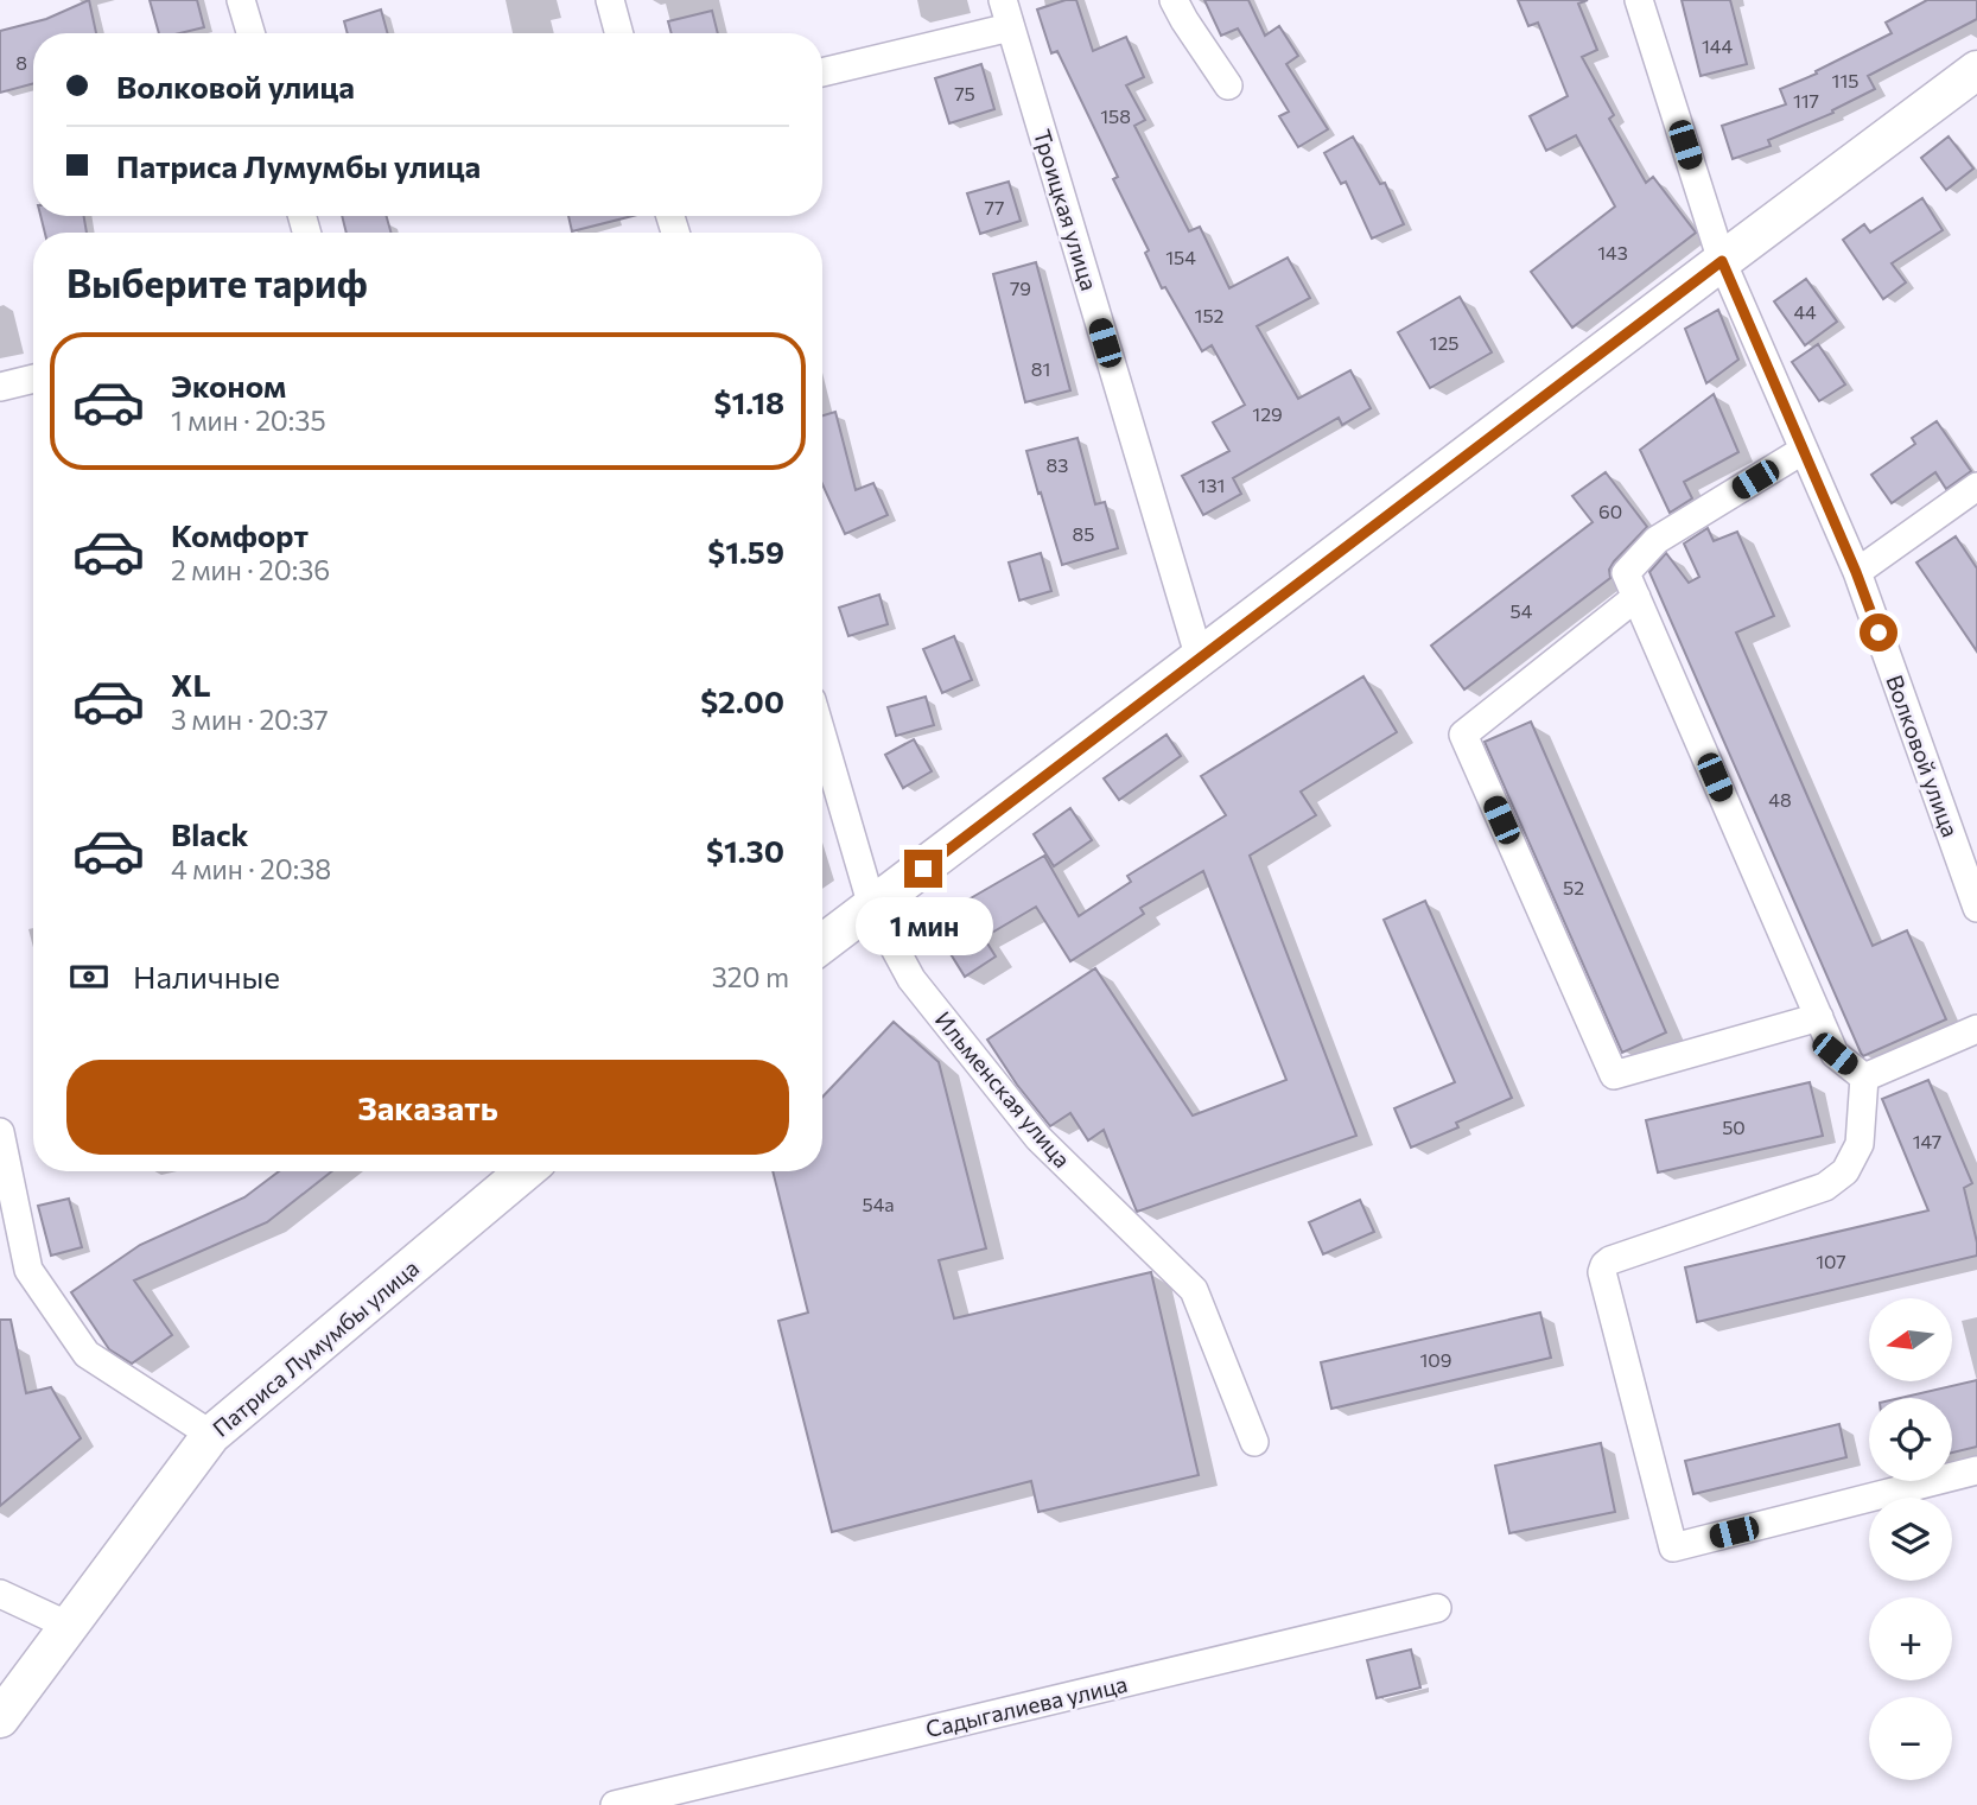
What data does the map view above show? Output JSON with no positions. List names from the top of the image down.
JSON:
{
  "streets": {
    "street": [
      "Троицкая улица",
      "Волковой улица",
      "Ильменская улица",
      "Патриса Лумумбы улица",
      "Садыгалиева улица"
    ]
  },
  "house_numbers": [
    "144",
    "8",
    "115",
    "75",
    "117",
    "158",
    "77",
    "143",
    "154",
    "79",
    "44",
    "152",
    "125",
    "81",
    "129",
    "83",
    "131",
    "60",
    "85",
    "54",
    "48",
    "52",
    "50",
    "147",
    "54а",
    "107",
    "109"
  ],
  "north": "left",
  "page": {
    "banner": ["Волковой улица", "Патриса Лумумбы улица"],
    "heading": "Выберите тариф",
    "list": [
      {
        "name": "Эконом",
        "note": "1 мин · 20:35",
        "value": "$1.18"
      },
      {
        "name": "Комфорт",
        "note": "2 мин · 20:36",
        "value": "$1.59"
      },
      {
        "name": "XL",
        "note": "3 мин · 20:37",
        "value": "$2.00"
      },
      {
        "name": "Black",
        "note": "4 мин · 20:38",
        "value": "$1.30"
      }
    ],
    "bubble": "1 мин",
    "pay": ["Наличные", "320 m"],
    "buttons": "Заказать",
    "map_buttons": ["+", "−"]
  }
}
